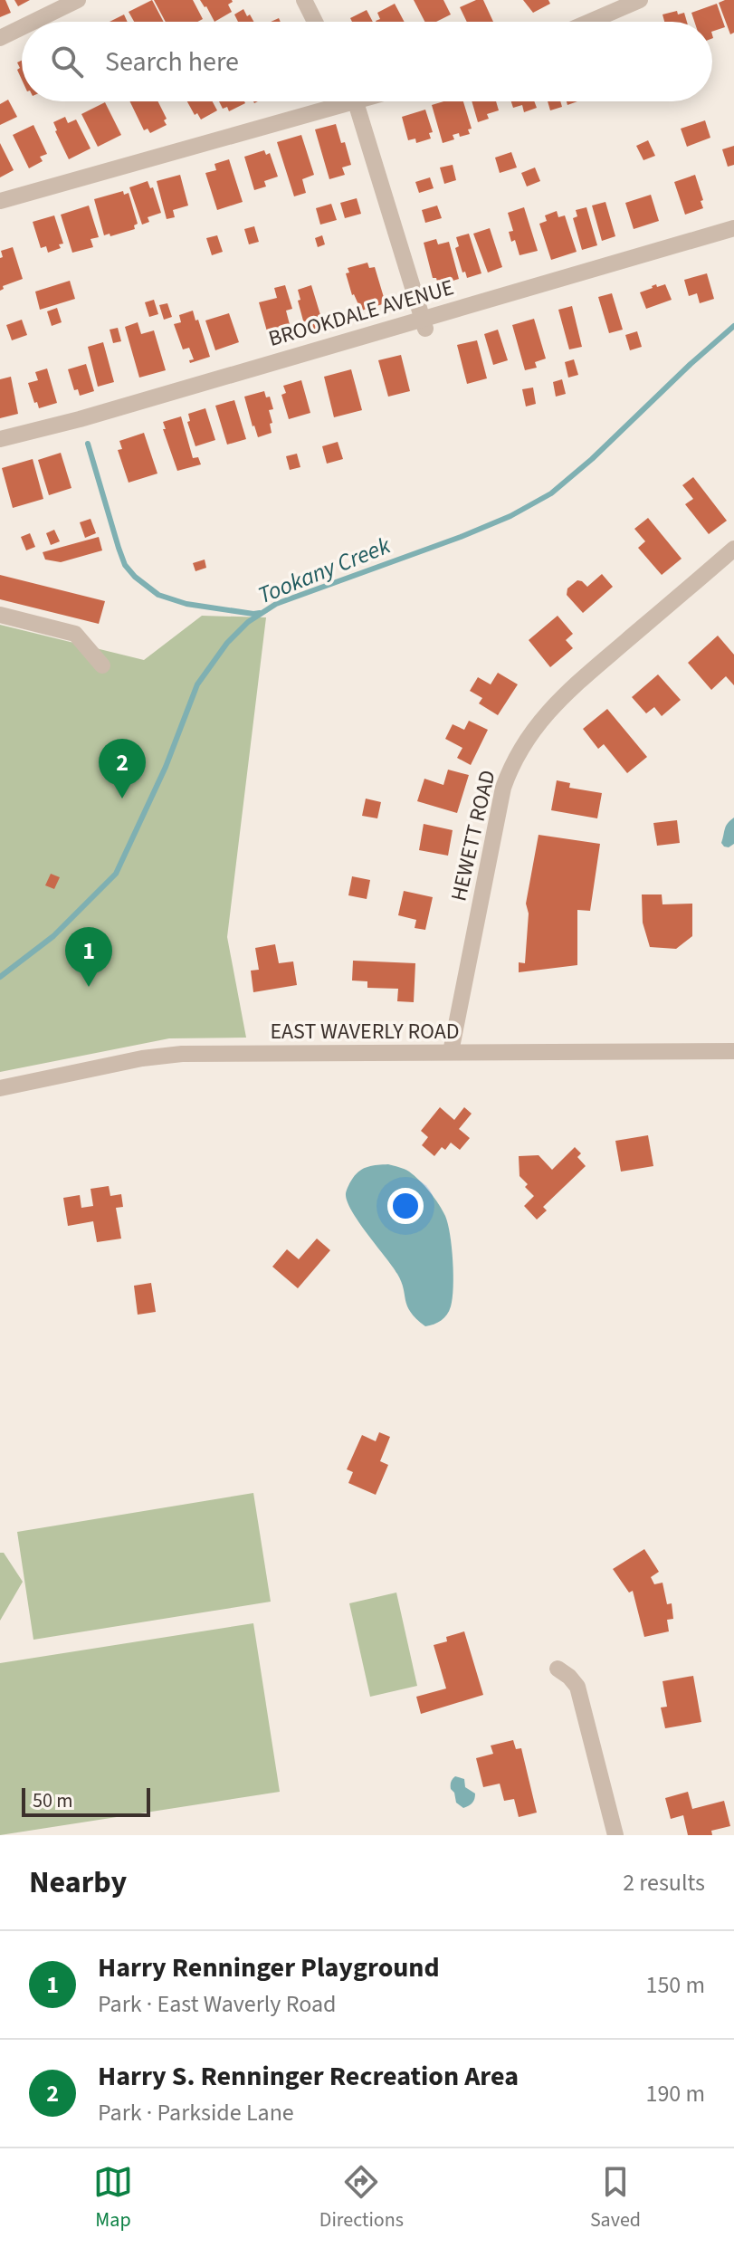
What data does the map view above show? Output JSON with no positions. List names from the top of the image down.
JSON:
{
  "streets": {
    "street": ["BROOKDALE AVENUE", "HEWETT ROAD", "EAST WAVERLY ROAD"]
  },
  "crossings": [
    ["HEWETT ROAD", "EAST WAVERLY ROAD"]
  ],
  "water": ["Tookany Creek"],
  "scale_bar": "50 m",
  "page": {
    "search": "Search here",
    "pins": ["2", "1"],
    "scale": "50 m",
    "heading": ["Nearby", "2 results"],
    "list": [
      {
        "mark": "1",
        "name": "Harry Renninger Playground",
        "note": "Park · East Waverly Road",
        "value": "150 m"
      },
      {
        "mark": "2",
        "name": "Harry S. Renninger Recreation Area",
        "note": "Park · Parkside Lane",
        "value": "190 m"
      }
    ],
    "nav": ["Map", "Directions", "Saved"]
  }
}
